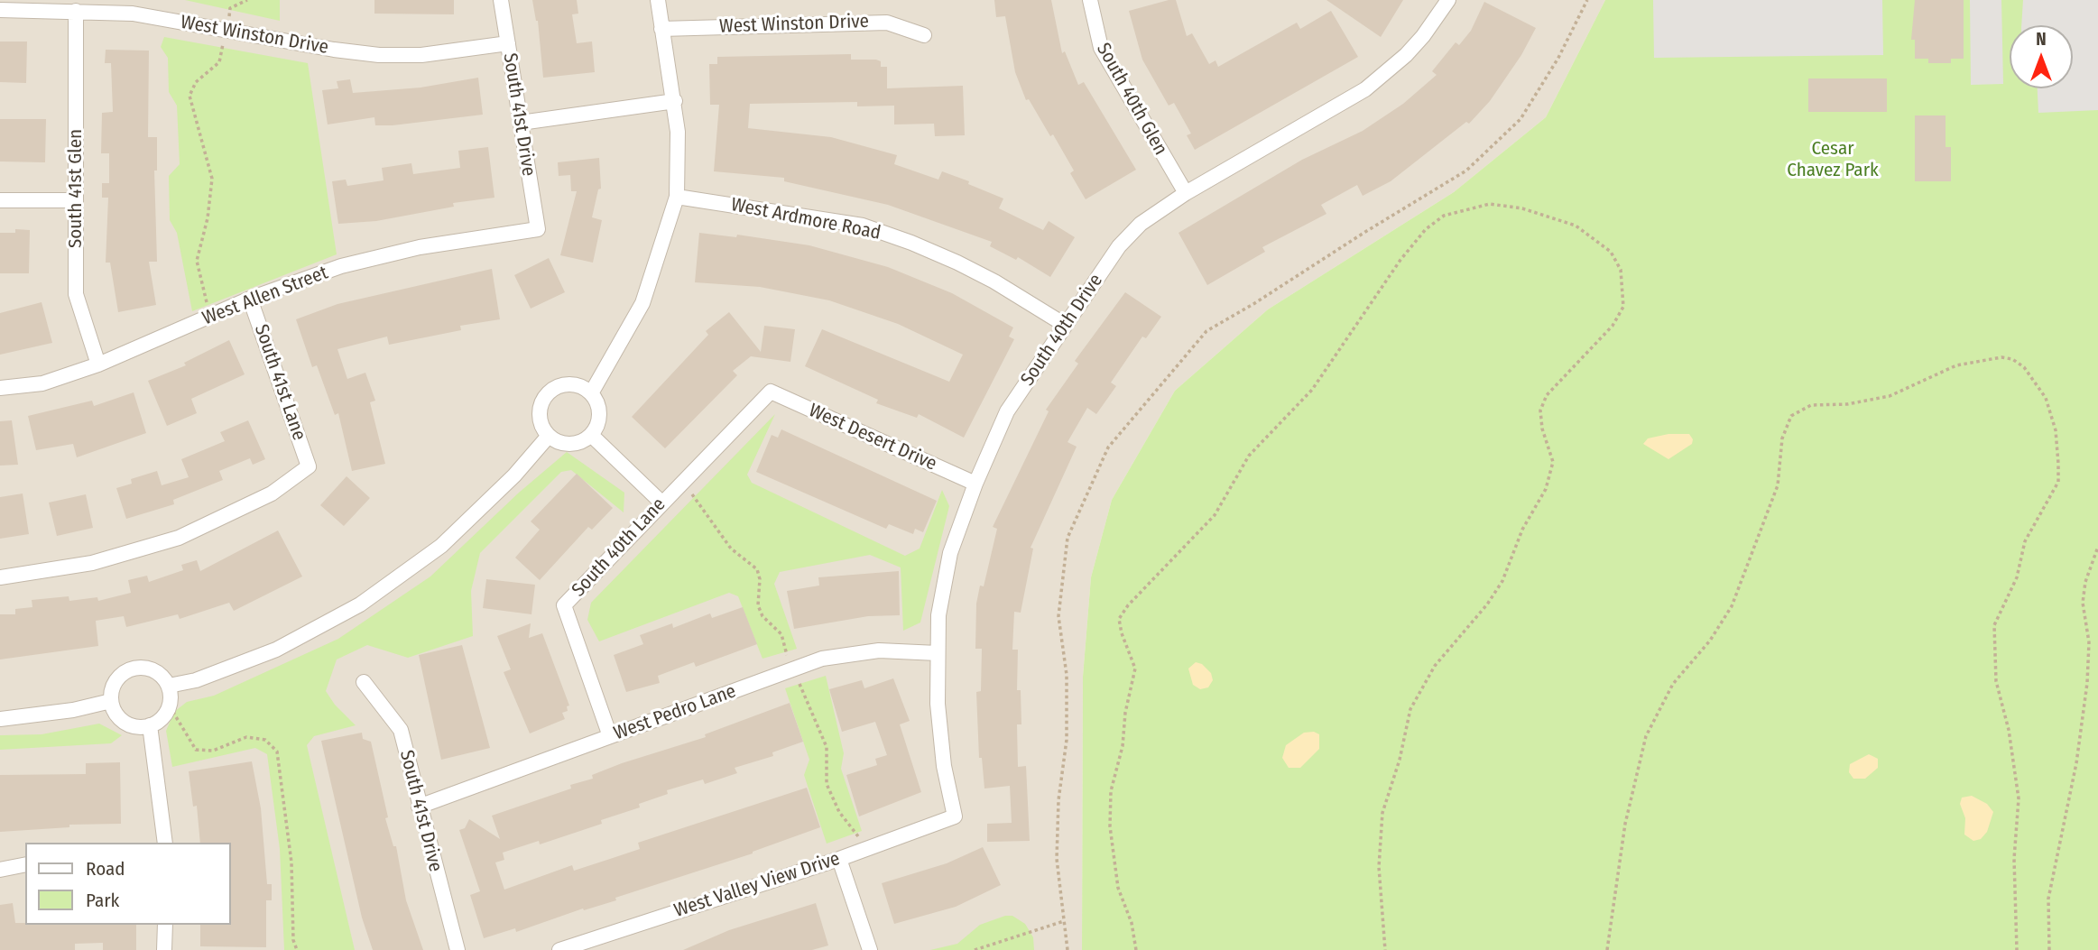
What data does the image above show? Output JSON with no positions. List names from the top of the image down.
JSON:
{
  "streets": {
    "street": [
      "West Winston Drive",
      "South 40th Glen",
      "South 41st Drive",
      "South 41st Glen",
      "West Ardmore Road",
      "West Allen Street",
      "South 40th Drive",
      "South 41st Lane",
      "West Desert Drive",
      "South 40th Lane",
      "West Pedro Lane",
      "West Valley View Drive"
    ]
  },
  "crossings": [
    ["West Winston Drive", "South 41st Drive"],
    ["West Winston Drive", "South 41st Glen"],
    ["South 40th Glen", "South 40th Drive"],
    ["South 41st Drive", "West Allen Street"],
    ["South 41st Drive", "West Pedro Lane"],
    ["South 41st Glen", "West Allen Street"],
    ["West Ardmore Road", "South 40th Drive"],
    ["West Allen Street", "South 41st Lane"],
    ["South 40th Drive", "West Desert Drive"],
    ["South 40th Drive", "West Pedro Lane"],
    ["South 40th Drive", "West Valley View Drive"],
    ["West Desert Drive", "South 40th Lane"],
    ["South 40th Lane", "West Pedro Lane"]
  ],
  "parks": ["Cesar Chavez Park"],
  "legend": ["Road", "Park"],
  "north": "top"
}
